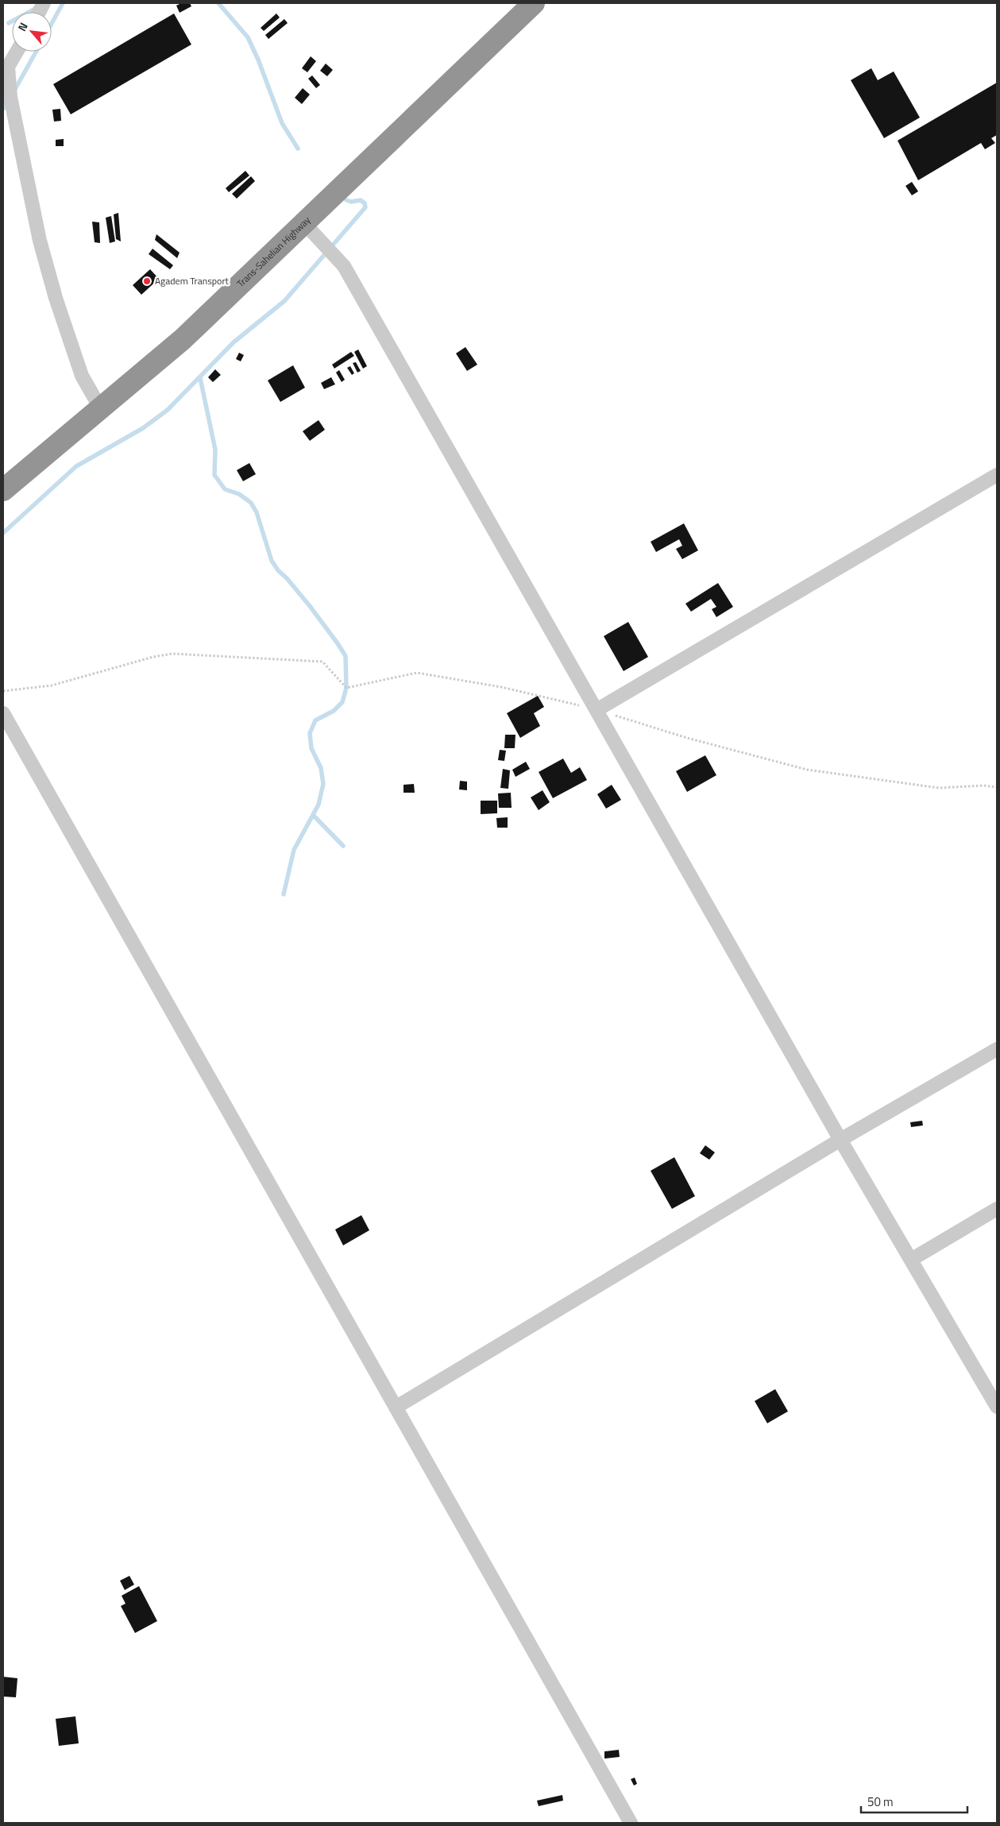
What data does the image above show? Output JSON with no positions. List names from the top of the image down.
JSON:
{
  "streets": {
    "highway": ["Trans-Sahelian Highway"]
  },
  "places": ["Agadem Transport"],
  "scale_bar": "50 m",
  "north": "top left"
}
